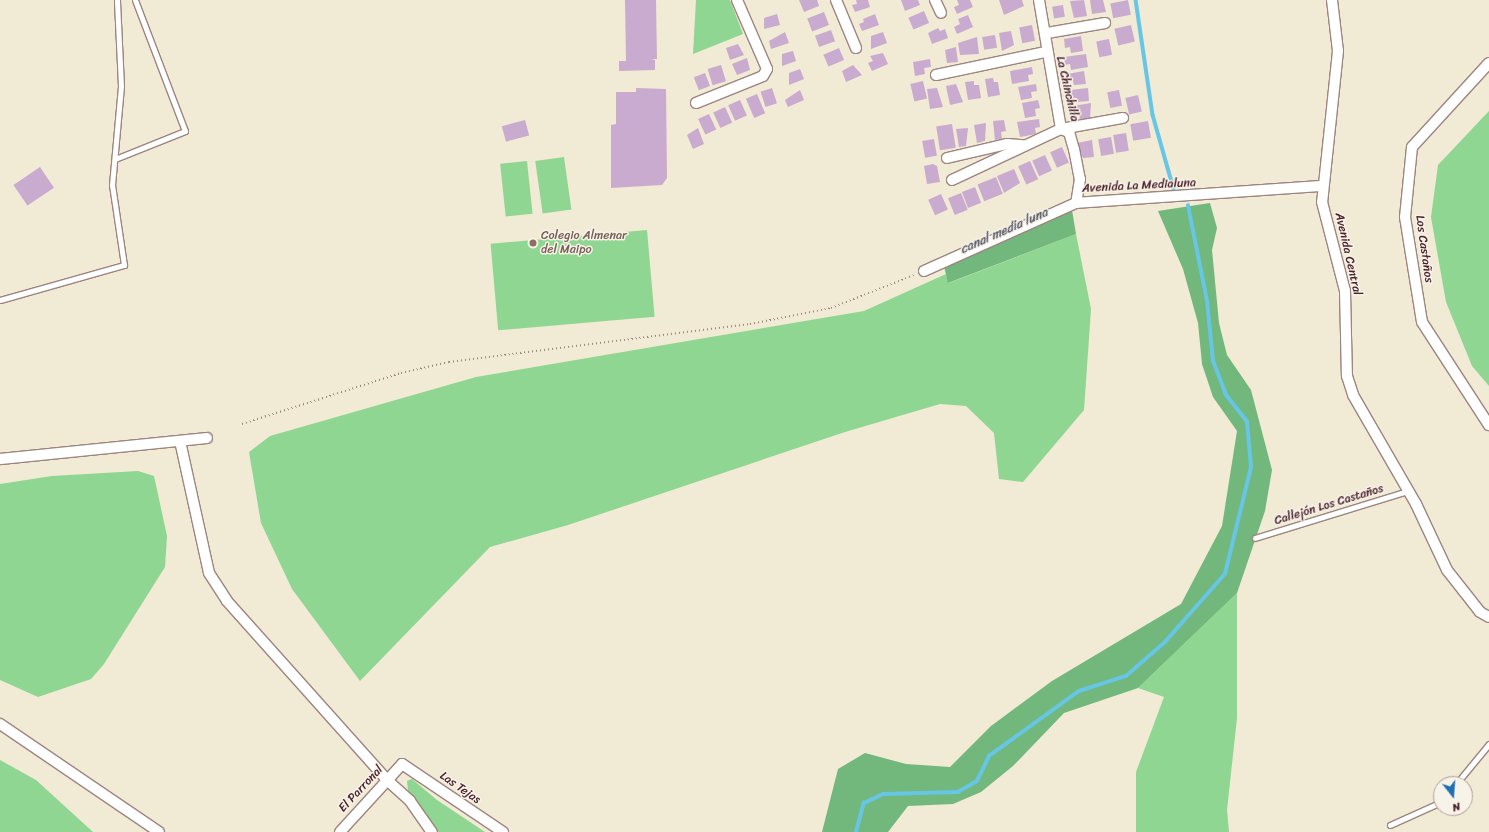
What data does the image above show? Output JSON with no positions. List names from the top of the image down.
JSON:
{
  "streets": {
    "street": [
      "La Chinchilla",
      "Avenida La Medialuna",
      "Los Castaños",
      "Avenida Central",
      "Las Tejas",
      "El Parronal"
    ],
    "lane": ["Callejón Los Castaños"]
  },
  "crossings": [
    ["La Chinchilla", "Avenida La Medialuna"],
    ["Avenida La Medialuna", "Avenida Central"],
    ["Avenida Central", "Callejón Los Castaños"],
    ["Las Tejas", "El Parronal"]
  ],
  "water": ["canal media luna"],
  "places": ["Colegio Almenar del Maipo"],
  "north": "bottom"
}
